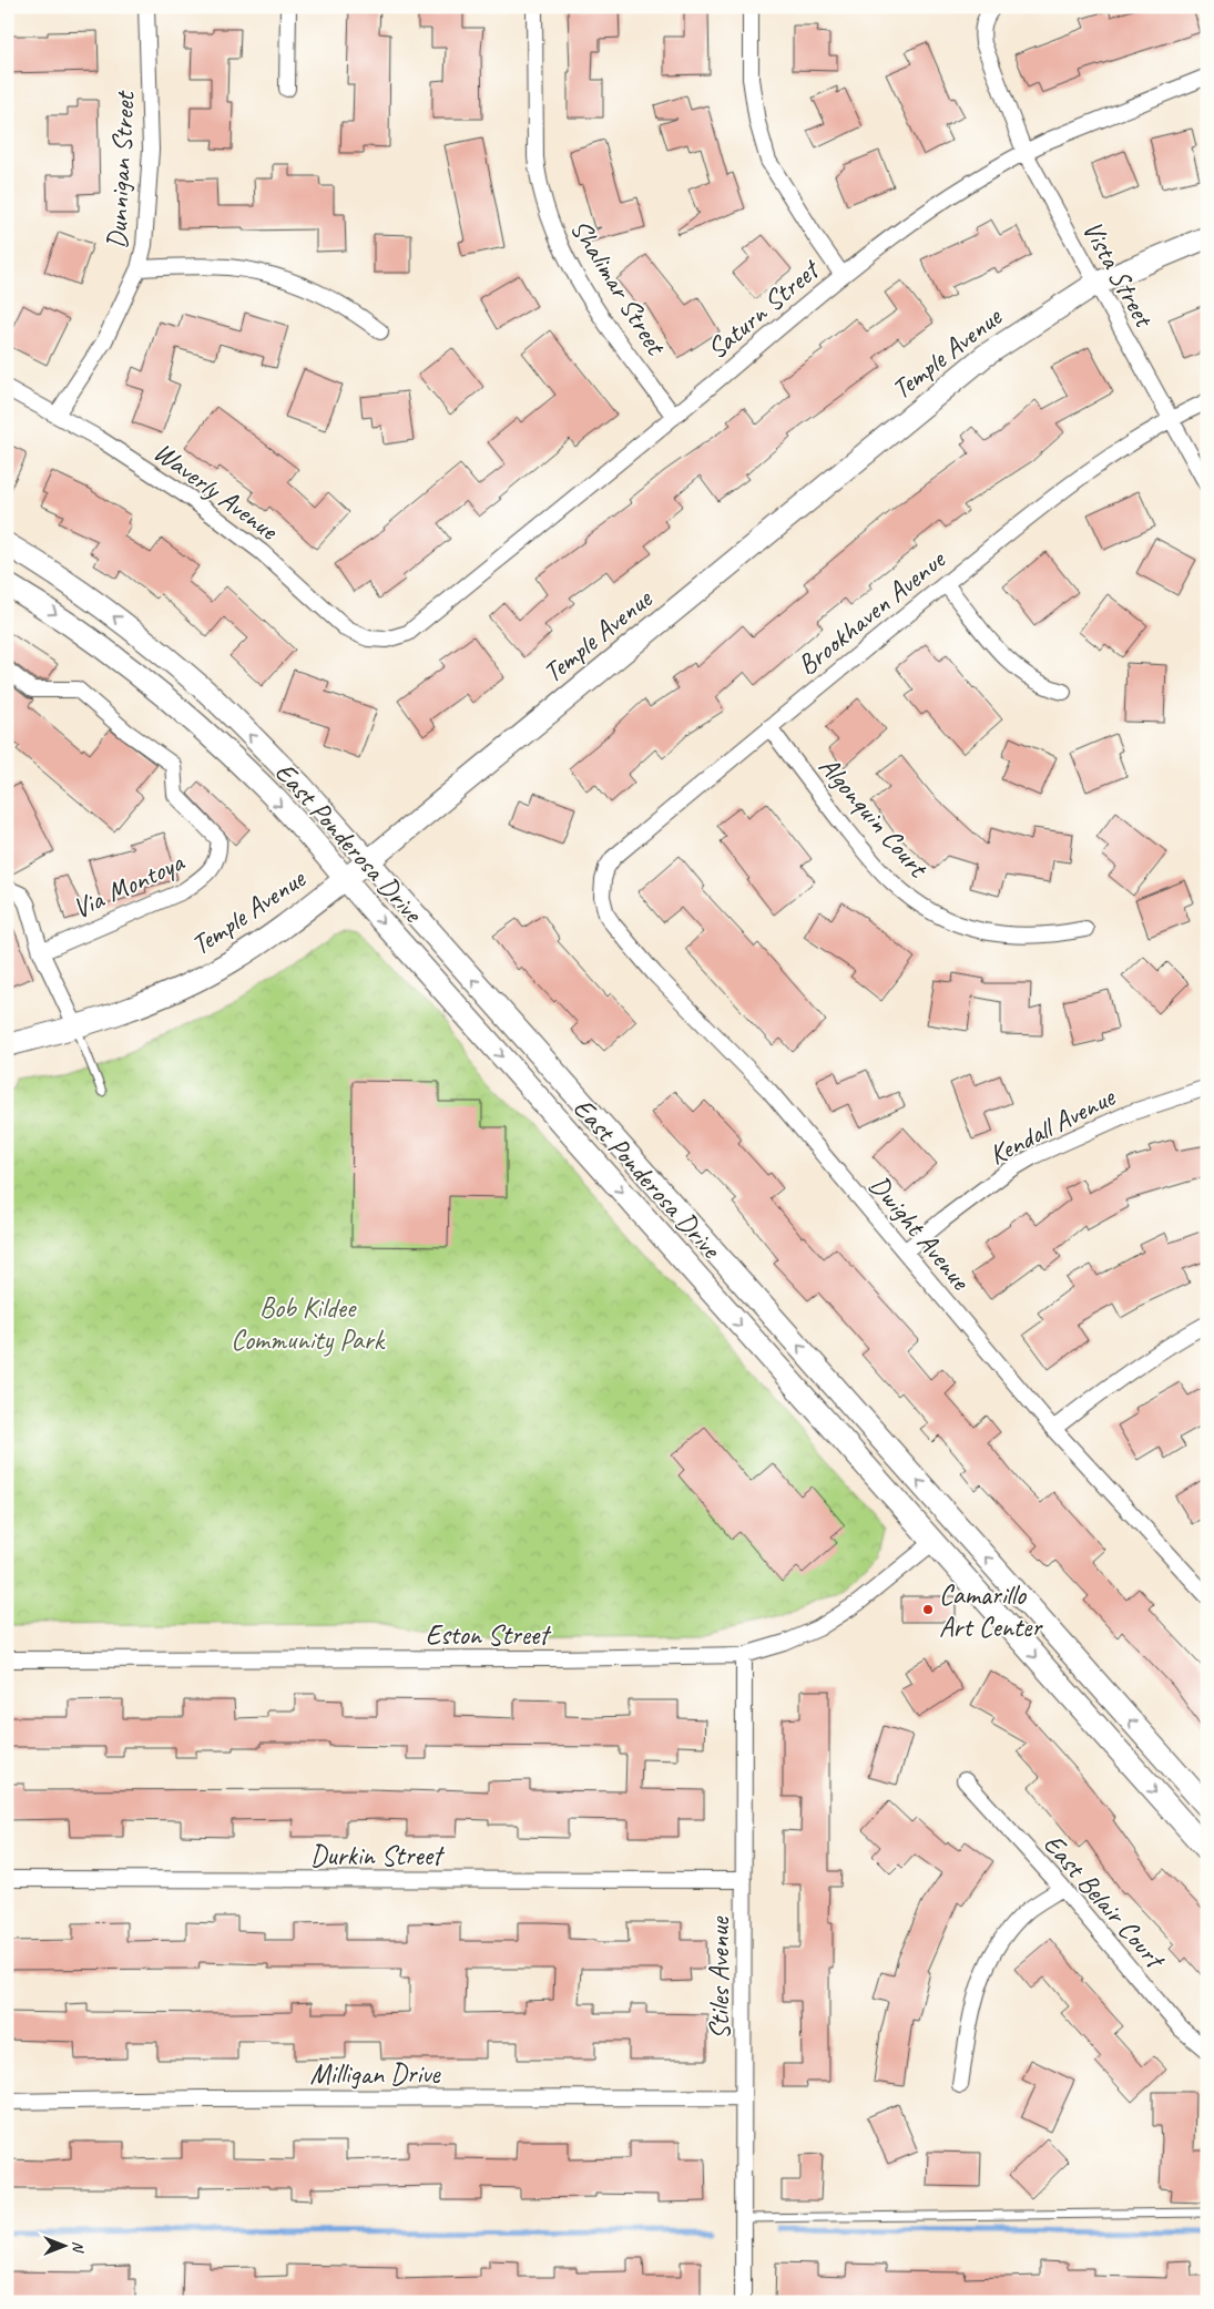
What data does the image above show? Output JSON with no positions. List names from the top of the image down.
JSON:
{
  "streets": {
    "main road": ["Temple Avenue", "East Ponderosa Drive"],
    "street": [
      "Dunnigan Street",
      "Vista Street",
      "Shalimar Street",
      "Saturn Street",
      "Waverly Avenue",
      "Brookhaven Avenue",
      "Algonquin Court",
      "Via Montoya",
      "Kendall Avenue",
      "Dwight Avenue",
      "Eston Street",
      "Durkin Street",
      "East Belair Court",
      "Stiles Avenue",
      "Milligan Drive"
    ]
  },
  "crossings": [
    ["Dunnigan Street", "Waverly Avenue"],
    ["Vista Street", "Saturn Street"],
    ["Vista Street", "Temple Avenue"],
    ["Vista Street", "Brookhaven Avenue"],
    ["Shalimar Street", "Saturn Street"],
    ["Saturn Street", "Waverly Avenue"],
    ["Temple Avenue", "East Ponderosa Drive"],
    ["Temple Avenue", "Via Montoya"],
    ["Brookhaven Avenue", "Algonquin Court"],
    ["Brookhaven Avenue", "Dwight Avenue"],
    ["East Ponderosa Drive", "Eston Street"],
    ["Kendall Avenue", "Dwight Avenue"],
    ["Eston Street", "Stiles Avenue"],
    ["Durkin Street", "Stiles Avenue"],
    ["Stiles Avenue", "Milligan Drive"]
  ],
  "parks": ["Bob Kildee Community Park"],
  "places": ["Camarillo Art Center"],
  "north": "right"
}
